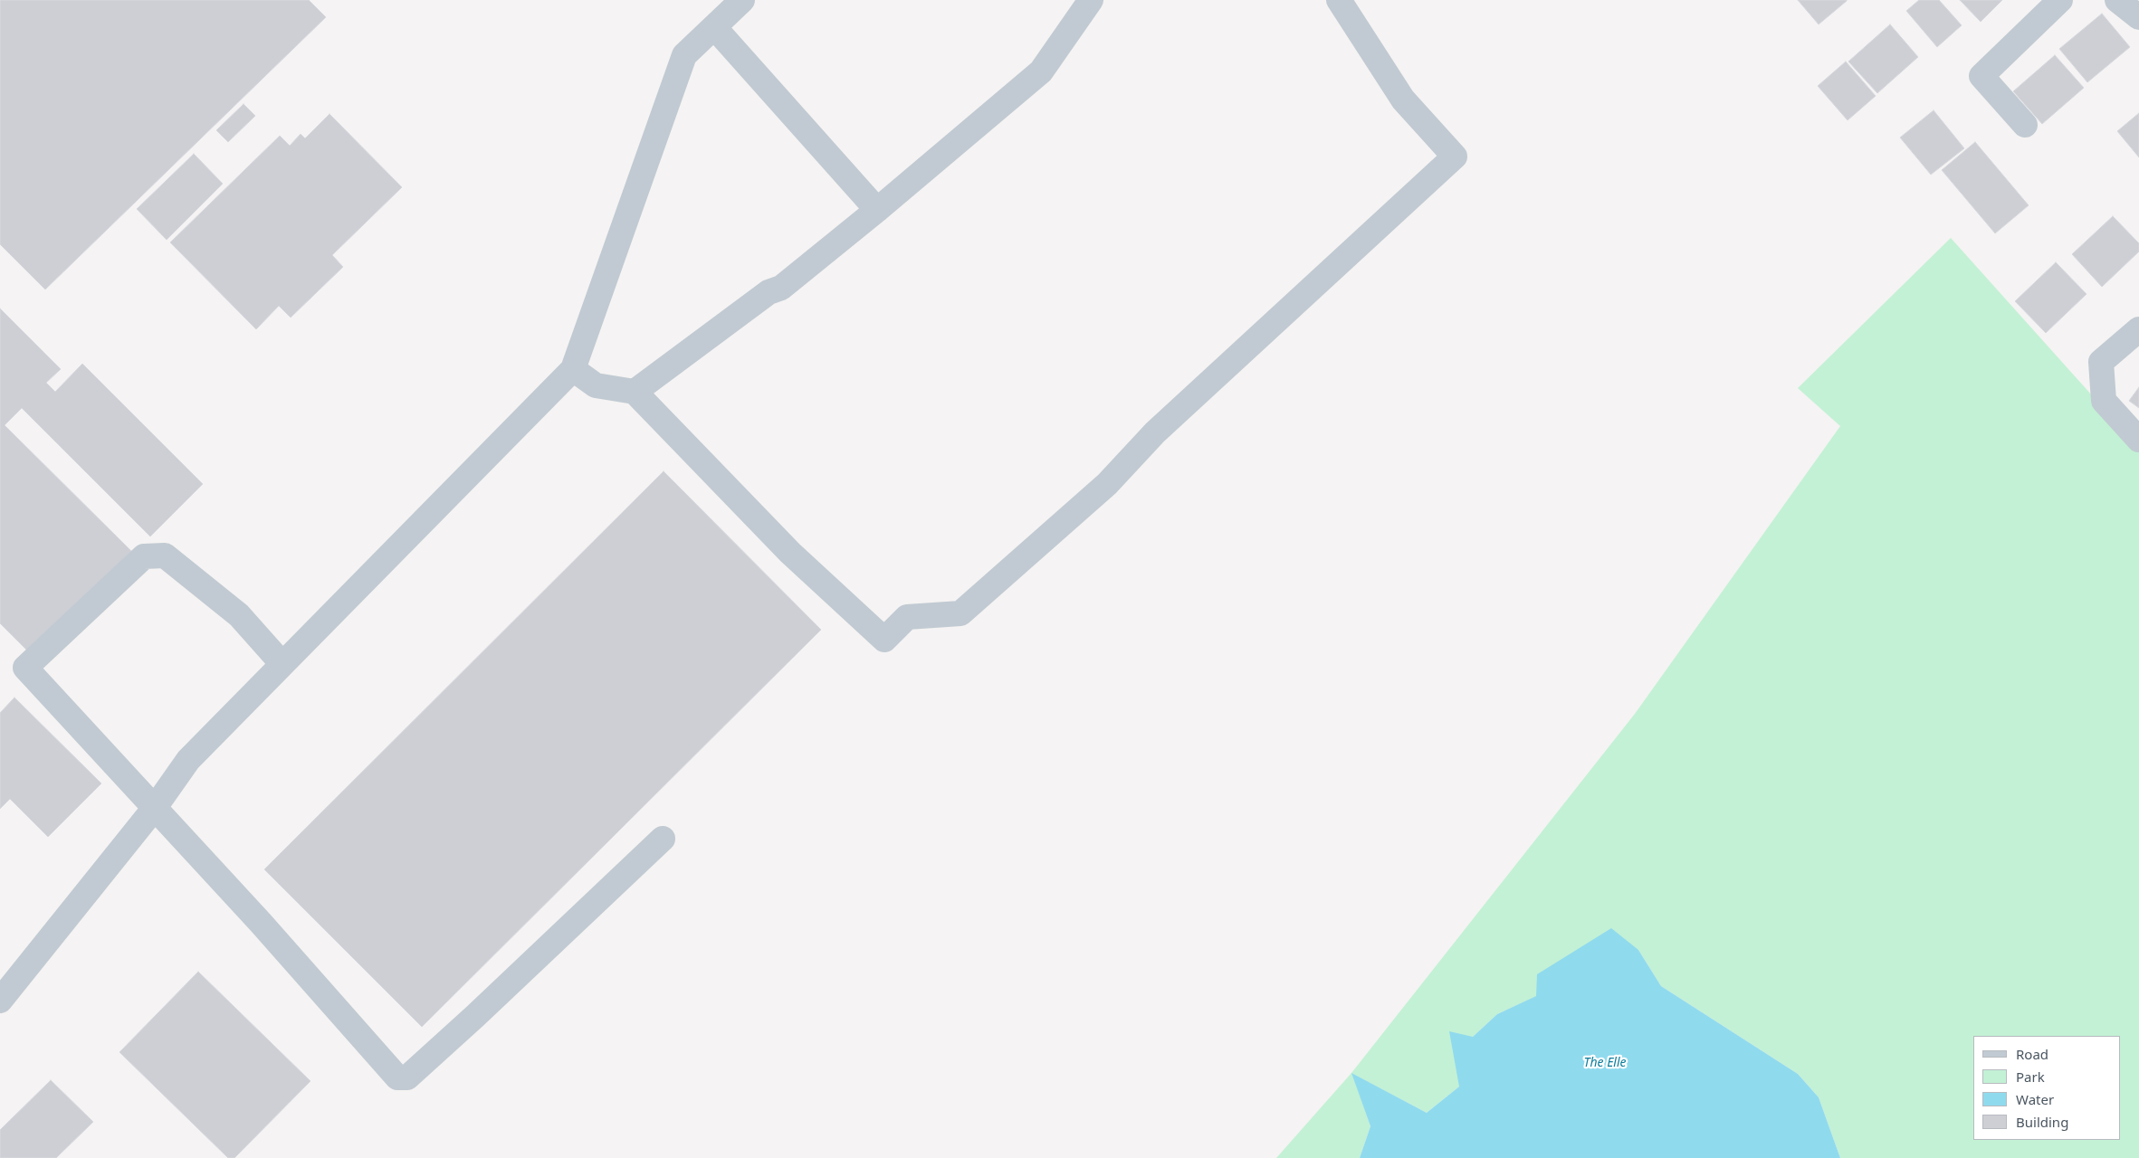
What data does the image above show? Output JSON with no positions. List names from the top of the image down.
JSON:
{
  "water": ["The Elle"],
  "legend": [
    "Road",
    "Park",
    "Water",
    "Building"
  ]
}
